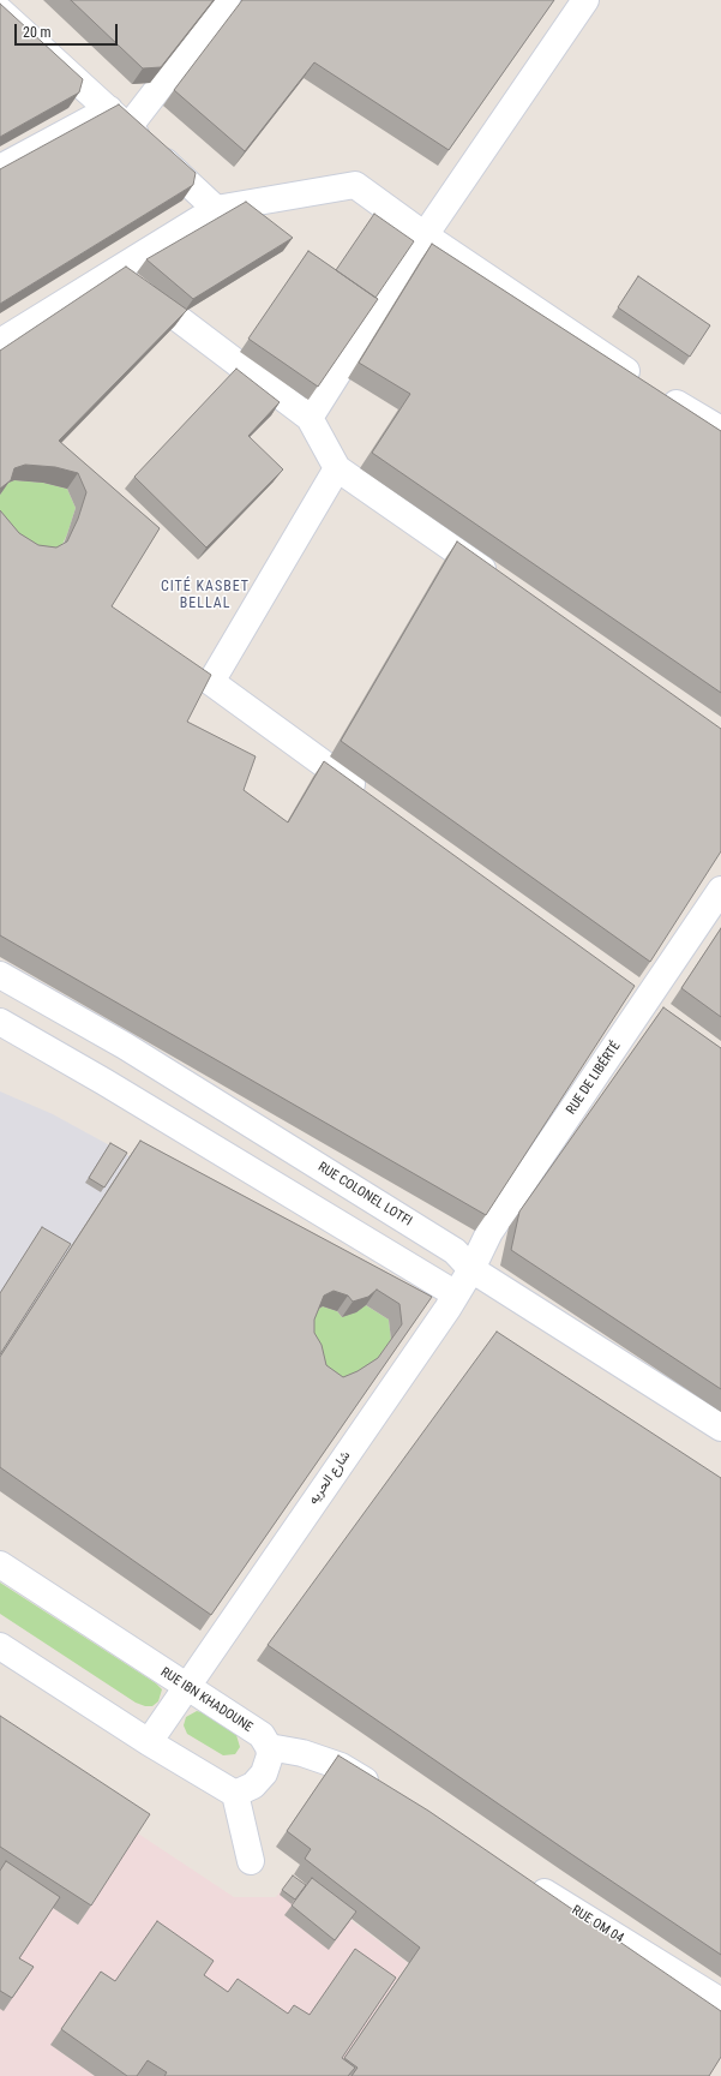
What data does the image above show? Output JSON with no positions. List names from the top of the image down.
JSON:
{
  "streets": {
    "street": [
      "RUE DE LIBÉRTÉ",
      "RUE COLONEL LOTFI",
      "شارع الحريه",
      "RUE IBN KHADOUNE",
      "RUE OM 04"
    ]
  },
  "crossings": [
    ["RUE DE LIBÉRTÉ", "RUE COLONEL LOTFI"],
    ["RUE DE LIBÉRTÉ", "شارع الحريه"],
    ["RUE COLONEL LOTFI", "شارع الحريه"],
    ["شارع الحريه", "RUE IBN KHADOUNE"]
  ],
  "districts": ["CITÉ KASBET BELLAL"],
  "scale_bar": "20 m"
}
